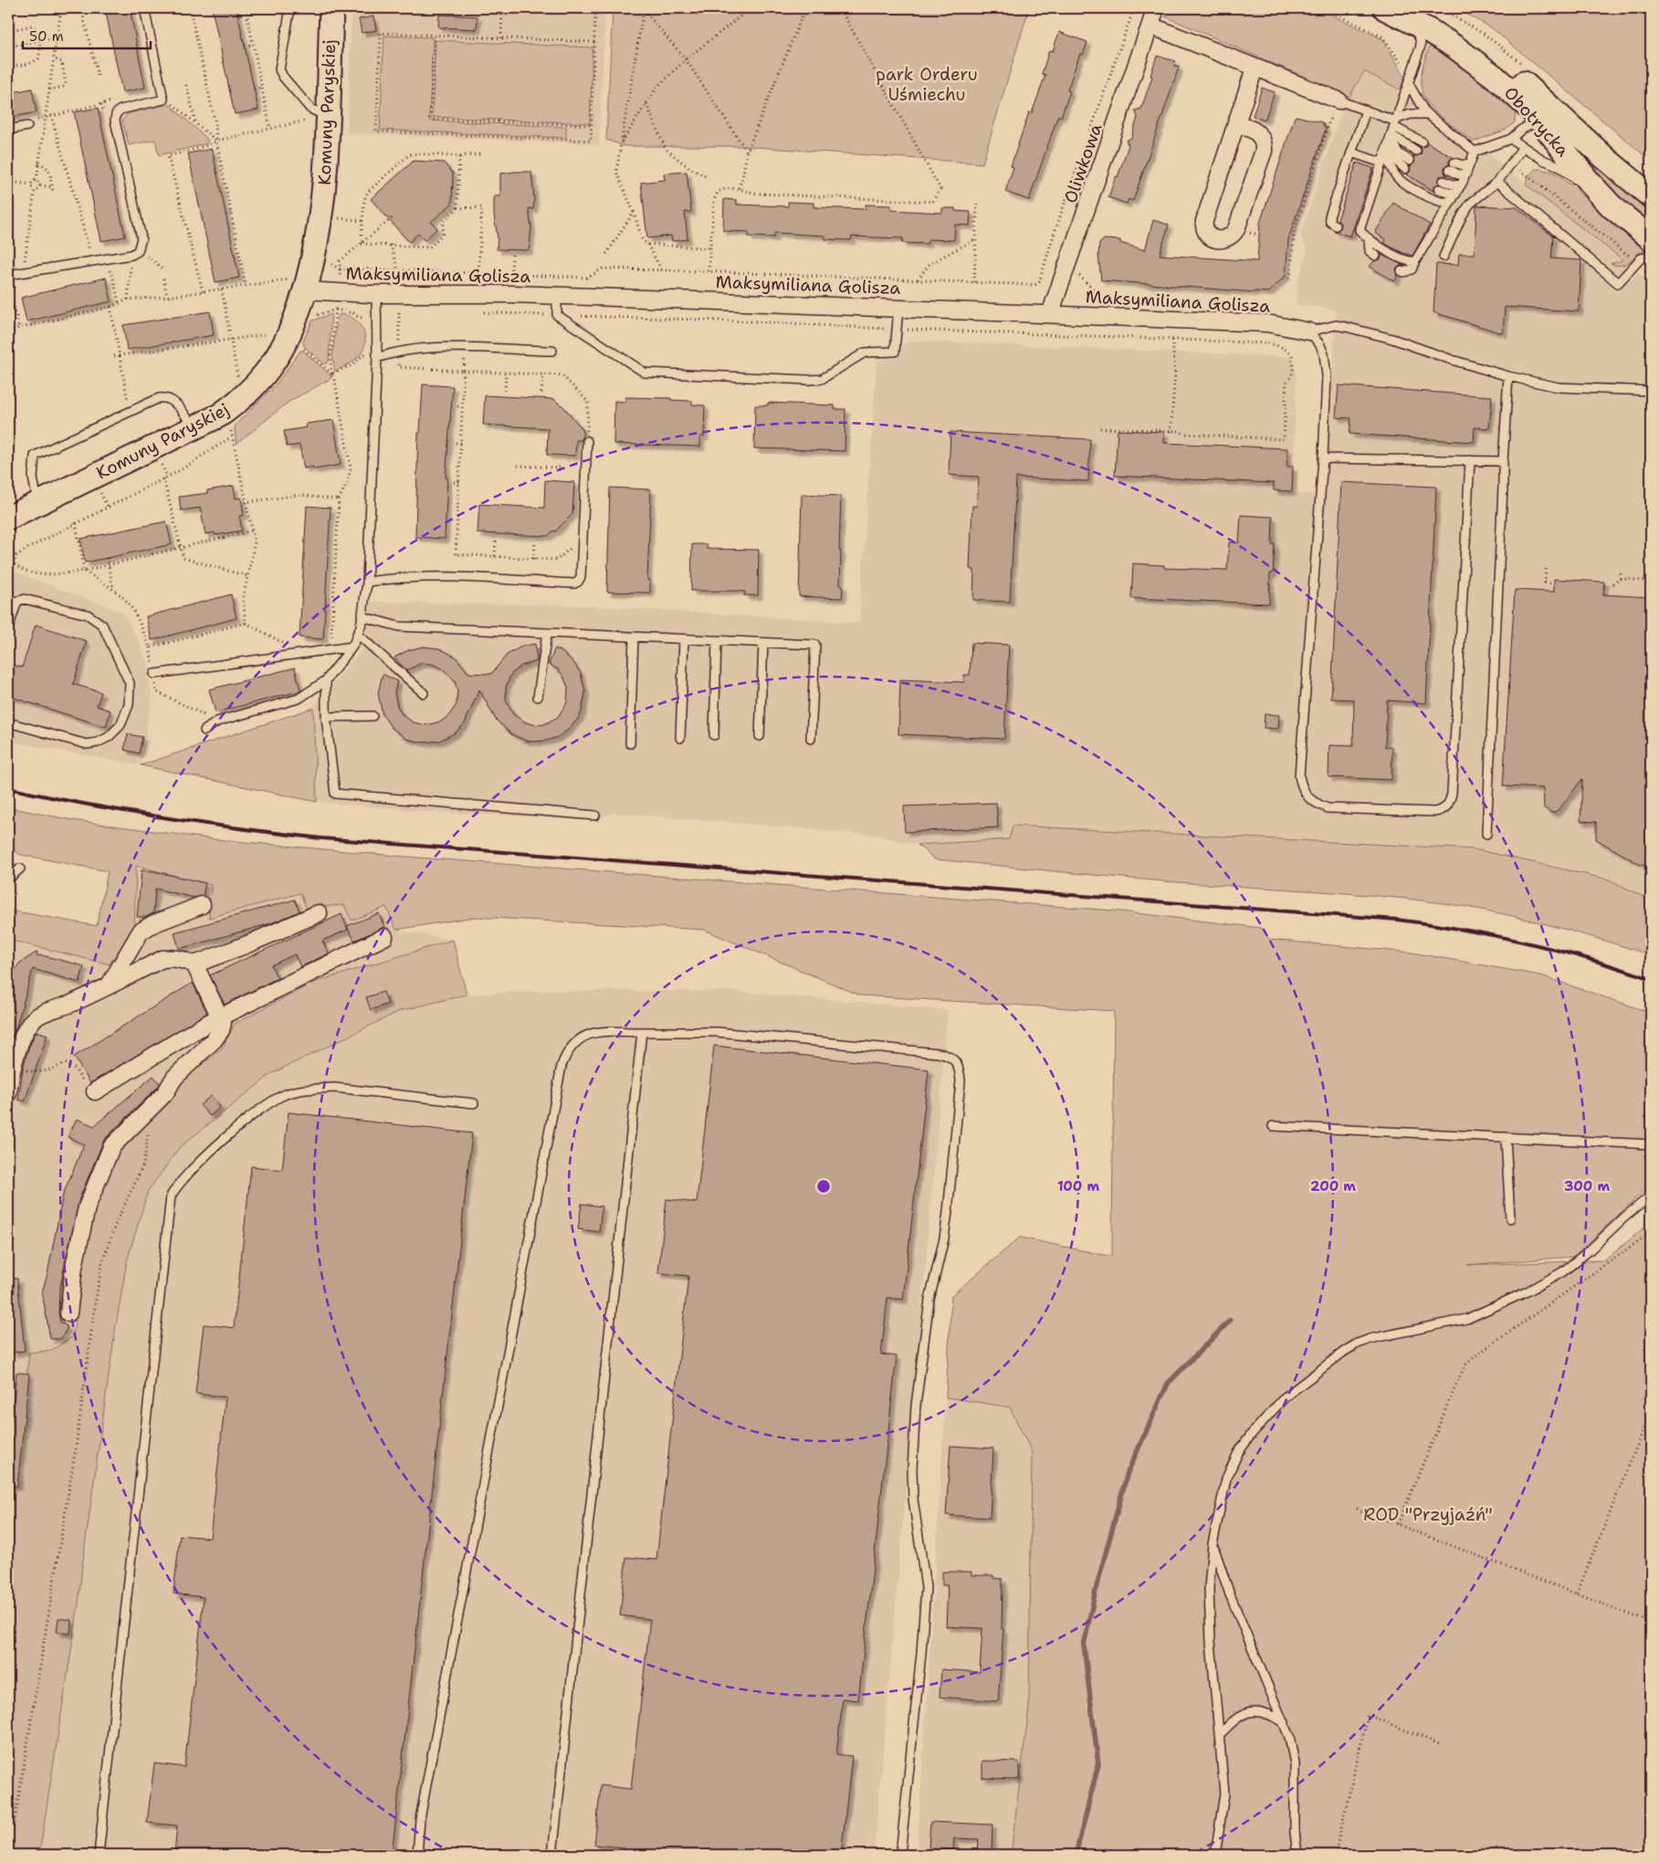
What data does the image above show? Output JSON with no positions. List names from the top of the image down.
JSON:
{
  "streets": {
    "street": [
      "Komuny Paryskiej",
      "Obotrycka",
      "Oliwkowa",
      "Maksymiliana Golisza"
    ]
  },
  "crossings": [
    ["Komuny Paryskiej", "Maksymiliana Golisza"],
    ["Oliwkowa", "Maksymiliana Golisza"]
  ],
  "parks": ["park Orderu Uśmiechu", "ROD \"Przyjaźń\""],
  "scale_bar": "50 m",
  "rings": ["100 m", "200 m", "300 m"]
}
